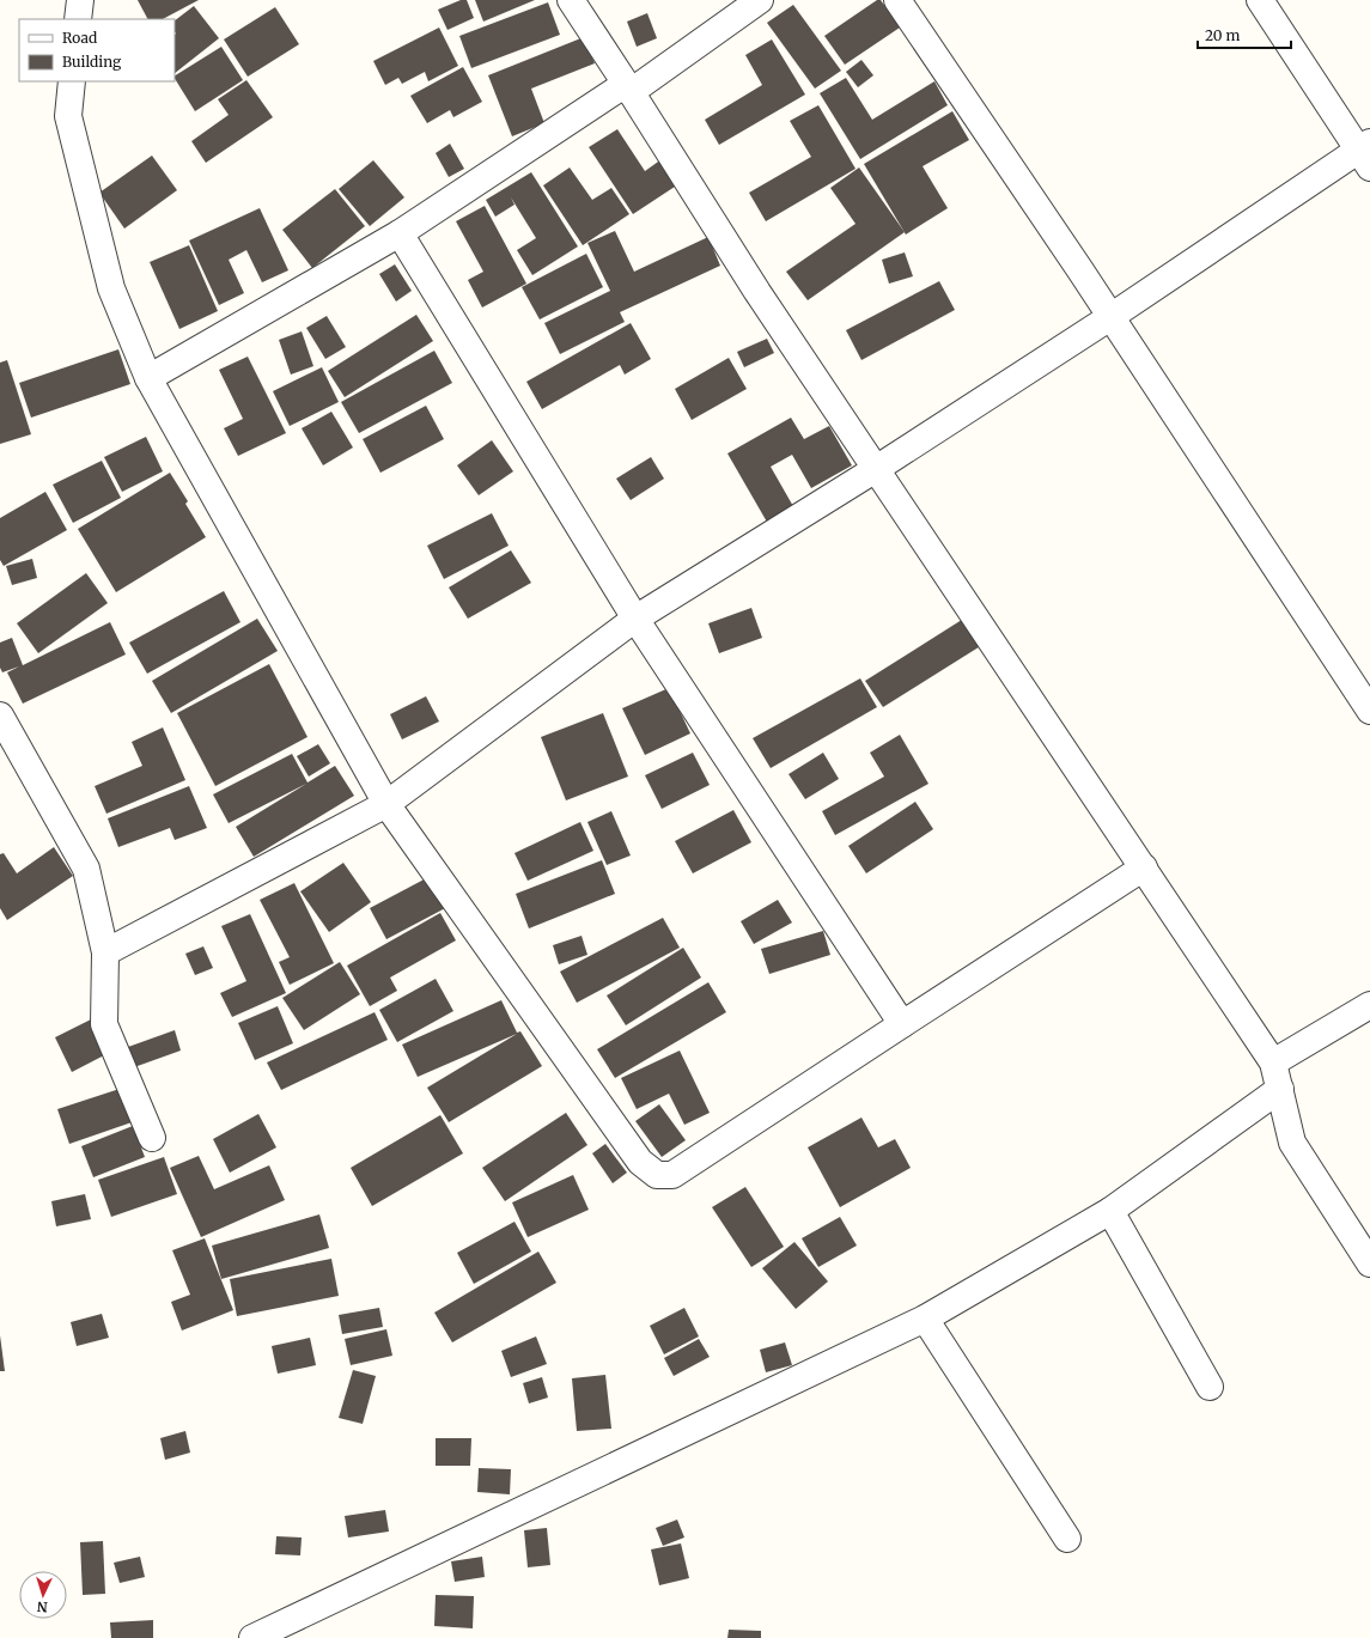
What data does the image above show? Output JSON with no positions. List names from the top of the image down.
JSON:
{
  "legend": ["Road", "Building"],
  "scale_bar": "20 m",
  "north": "bottom"
}
